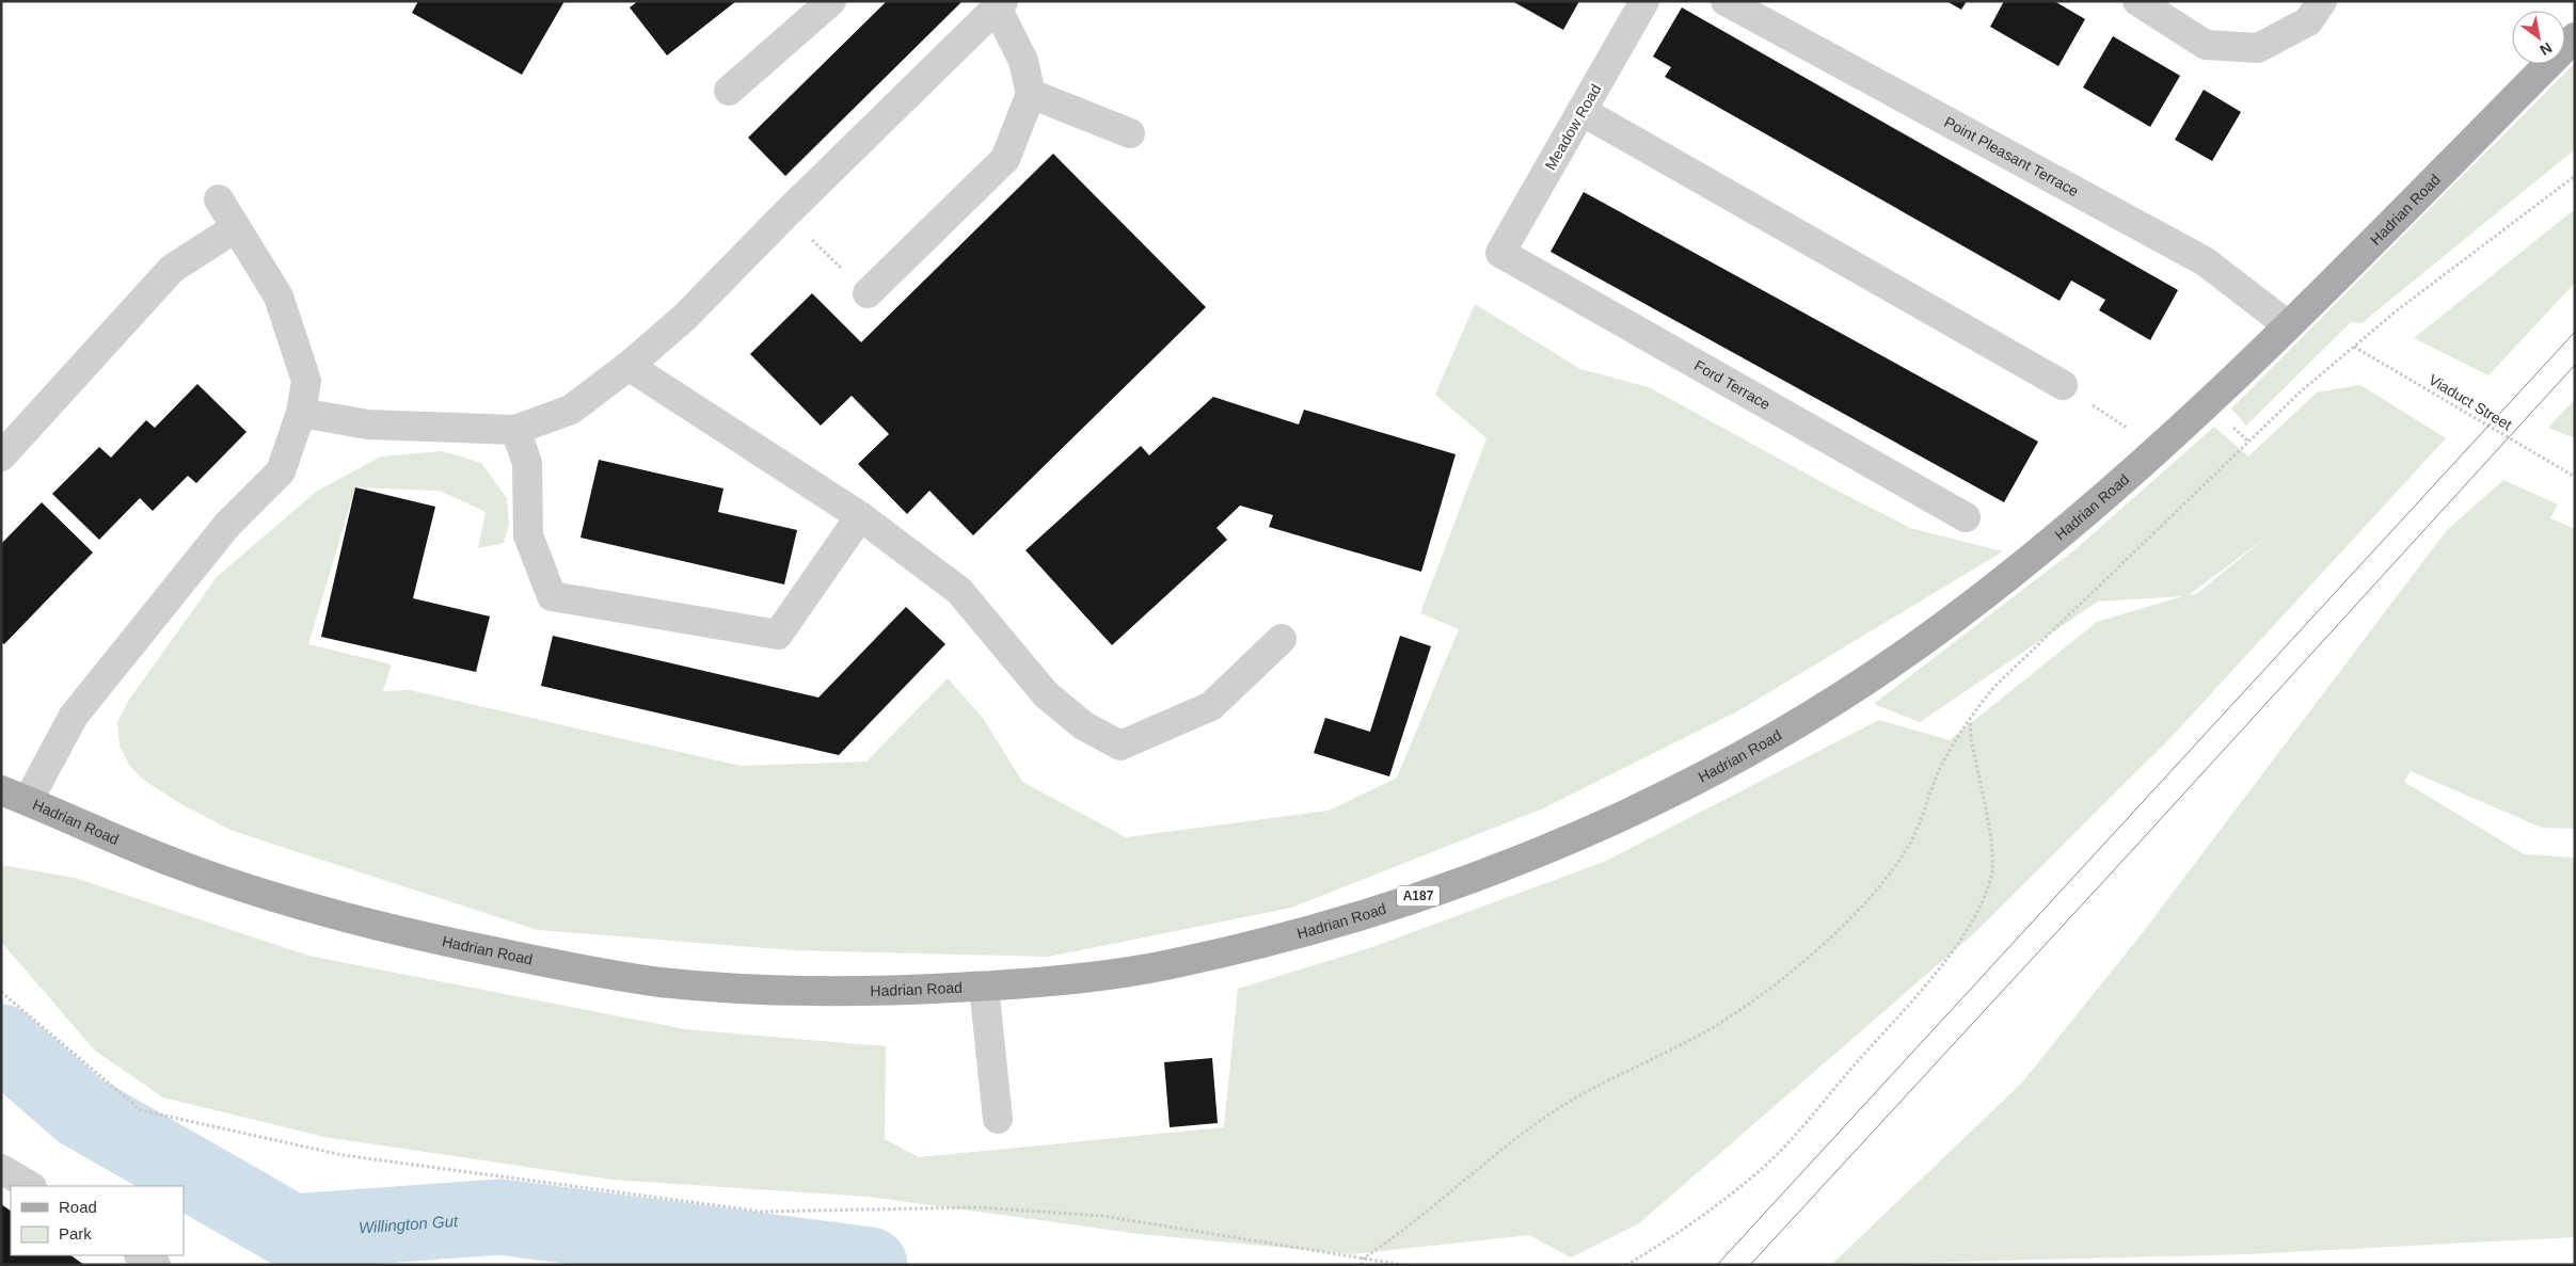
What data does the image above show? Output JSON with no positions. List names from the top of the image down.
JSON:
{
  "streets": {
    "main road": ["Hadrian Road", "A187"],
    "street": ["Meadow Road", "Point Pleasant Terrace", "Ford Terrace"],
    "path": ["Viaduct Street"]
  },
  "crossings": [
    ["Meadow Road", "Ford Terrace"],
    ["Point Pleasant Terrace", "Hadrian Road"]
  ],
  "water": ["Willington Gut"],
  "legend": ["Road", "Park"],
  "north": "bottom right"
}
